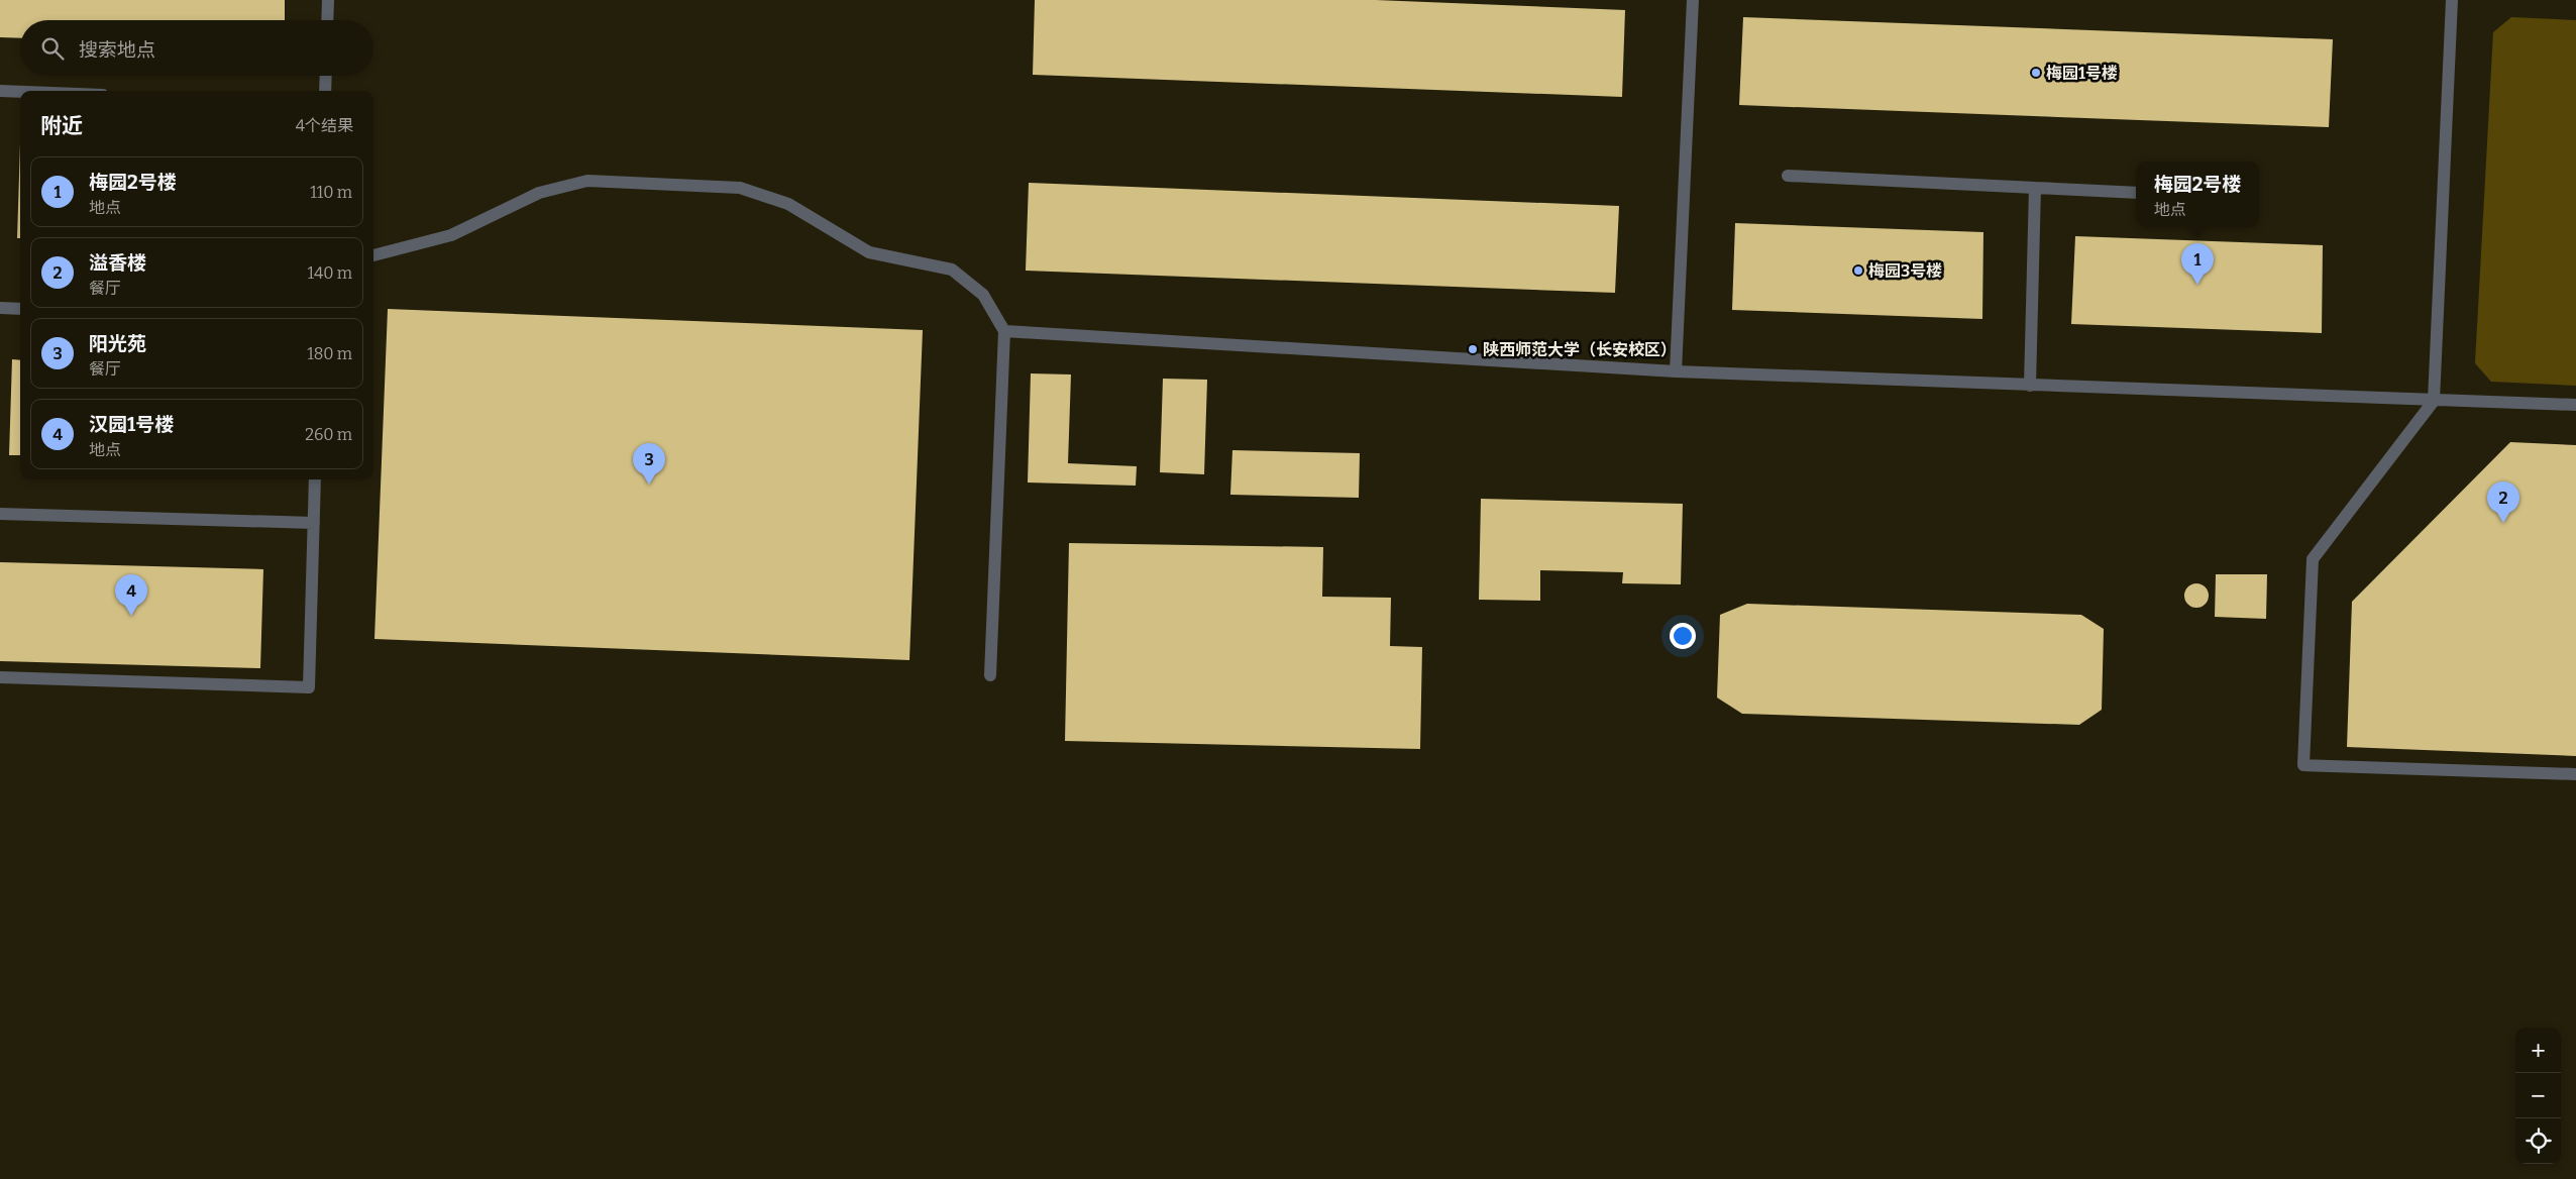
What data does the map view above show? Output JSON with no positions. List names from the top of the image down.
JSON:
{
  "places": ["梅园1号楼", "梅园3号楼", "陕西师范大学（长安校区）"],
  "page": {
    "search": "搜索地点",
    "heading": ["附近", "4个结果"],
    "list": [
      {
        "mark": "1",
        "name": "梅园2号楼",
        "note": "地点",
        "value": "110 m"
      },
      {
        "mark": "2",
        "name": "溢香楼",
        "note": "餐厅",
        "value": "140 m"
      },
      {
        "mark": "3",
        "name": "阳光苑",
        "note": "餐厅",
        "value": "180 m"
      },
      {
        "mark": "4",
        "name": "汉园1号楼",
        "note": "地点",
        "value": "260 m"
      }
    ],
    "popup": ["梅园2号楼", "地点"],
    "pins": [
      "1",
      "3",
      "2",
      "4"
    ],
    "map_buttons": ["+", "−"]
  }
}
